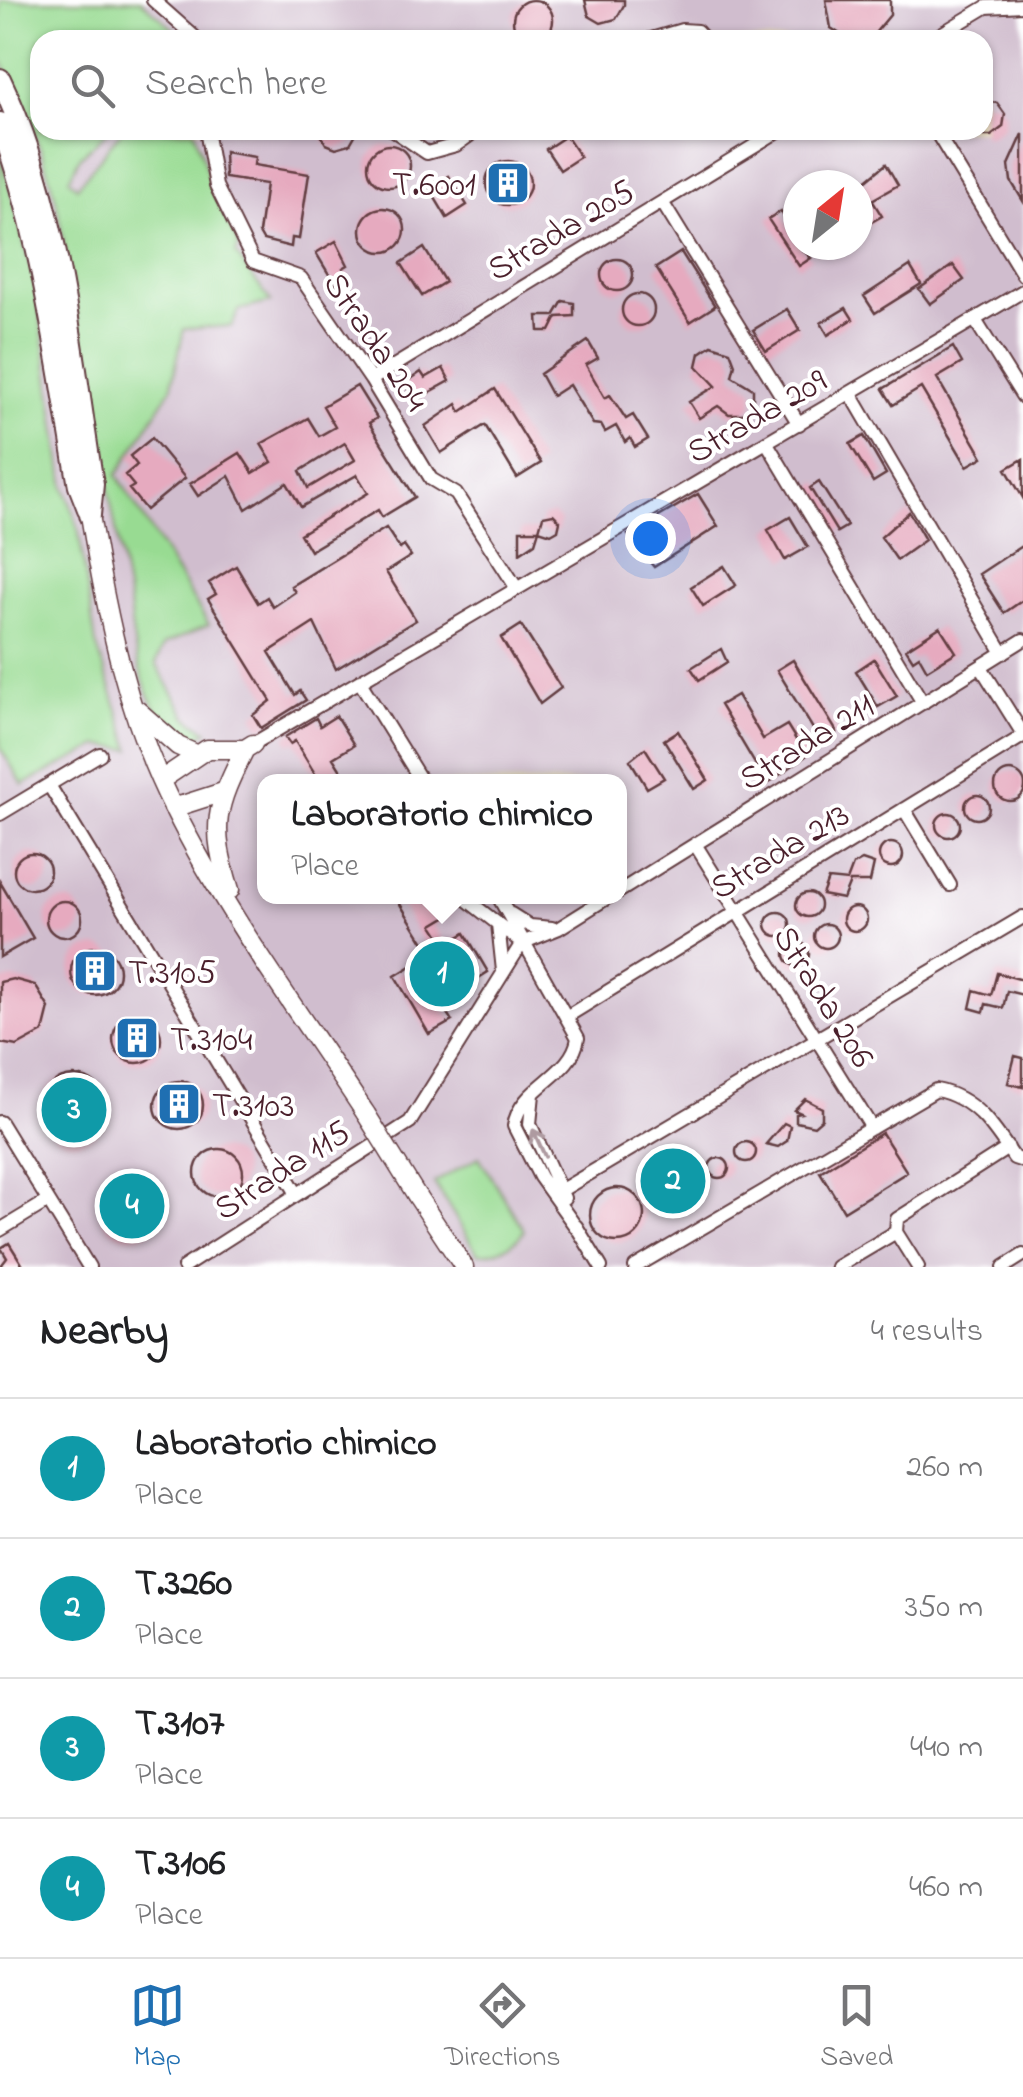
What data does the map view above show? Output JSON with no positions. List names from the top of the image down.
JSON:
{
  "streets": {
    "lane": [
      "Strada 205",
      "Strada 204",
      "Strada 209",
      "Strada 211",
      "Strada 213",
      "Strada 206",
      "Strada 115"
    ]
  },
  "crossings": [
    ["Strada 205", "Strada 204"],
    ["Strada 204", "Strada 209"],
    ["Strada 211", "Strada 206"],
    ["Strada 213", "Strada 206"]
  ],
  "places": {
    "building": [
      "T.6001",
      "T.3105",
      "T.3104",
      "T.3103"
    ]
  },
  "north": "top right",
  "page": {
    "search": "Search here",
    "popup": ["Laboratorio chimico", "Place"],
    "pins": [
      "1",
      "3",
      "2",
      "4"
    ],
    "heading": ["Nearby", "4 results"],
    "list": [
      {
        "mark": "1",
        "name": "Laboratorio chimico",
        "note": "Place",
        "value": "260 m"
      },
      {
        "mark": "2",
        "name": "T.3260",
        "note": "Place",
        "value": "350 m"
      },
      {
        "mark": "3",
        "name": "T.3107",
        "note": "Place",
        "value": "440 m"
      },
      {
        "mark": "4",
        "name": "T.3106",
        "note": "Place",
        "value": "460 m"
      }
    ],
    "nav": ["Map", "Directions", "Saved"]
  }
}
